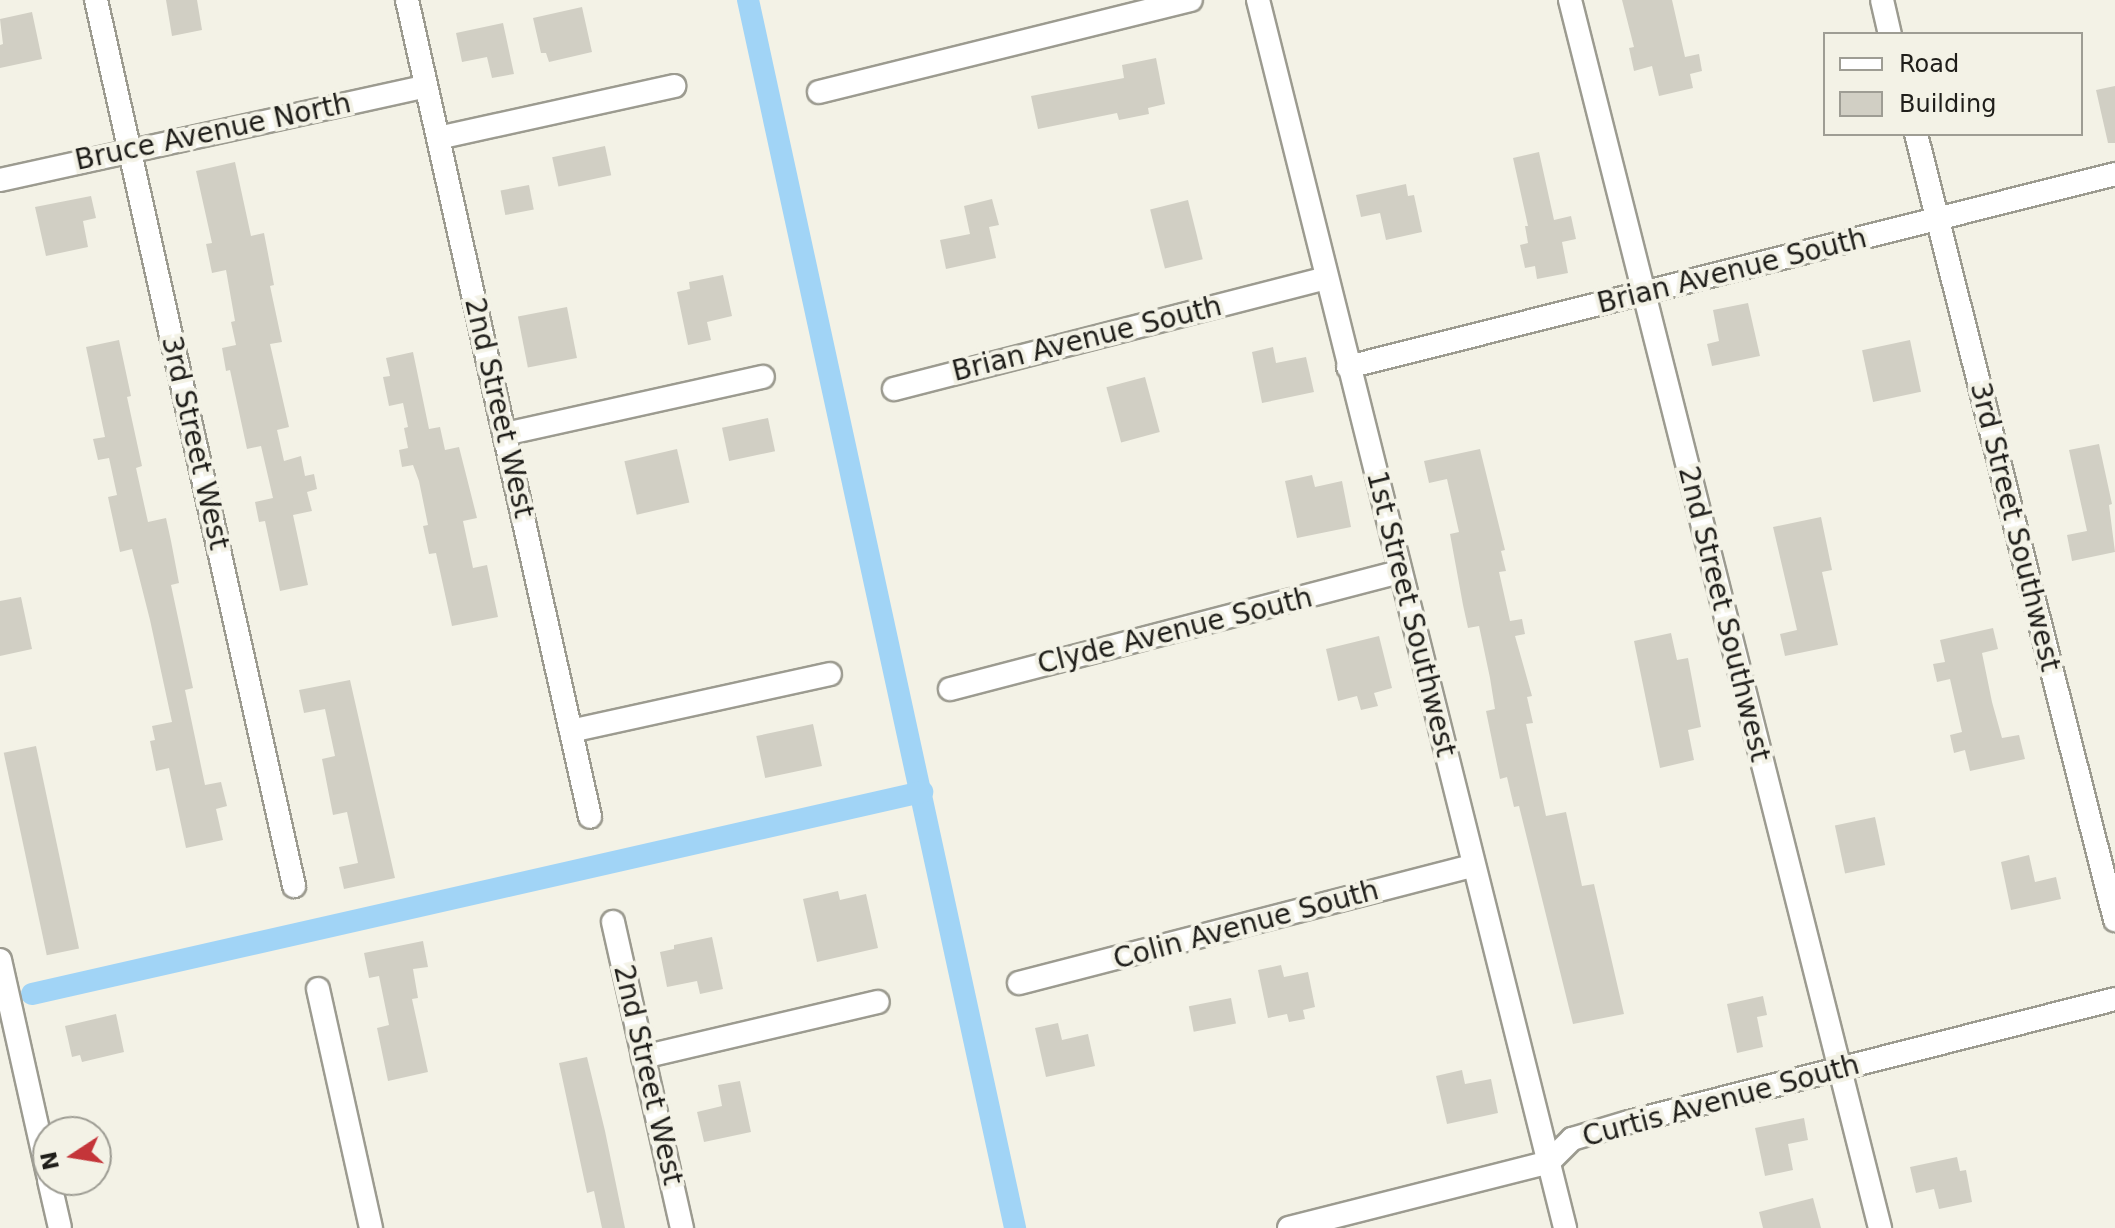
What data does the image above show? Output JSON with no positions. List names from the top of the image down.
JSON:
{
  "streets": {
    "street": [
      "Bruce Avenue North",
      "Brian Avenue South",
      "2nd Street West",
      "3rd Street West",
      "3rd Street Southwest",
      "1st Street Southwest",
      "2nd Street Southwest",
      "Clyde Avenue South",
      "Colin Avenue South",
      "Curtis Avenue South"
    ]
  },
  "crossings": [
    ["Bruce Avenue North", "2nd Street West"],
    ["Bruce Avenue North", "3rd Street West"],
    ["Brian Avenue South", "3rd Street Southwest"],
    ["Brian Avenue South", "1st Street Southwest"],
    ["Brian Avenue South", "2nd Street Southwest"],
    ["1st Street Southwest", "Clyde Avenue South"],
    ["1st Street Southwest", "Colin Avenue South"],
    ["1st Street Southwest", "Curtis Avenue South"],
    ["2nd Street Southwest", "Curtis Avenue South"]
  ],
  "legend": ["Road", "Building"],
  "north": "left"
}
